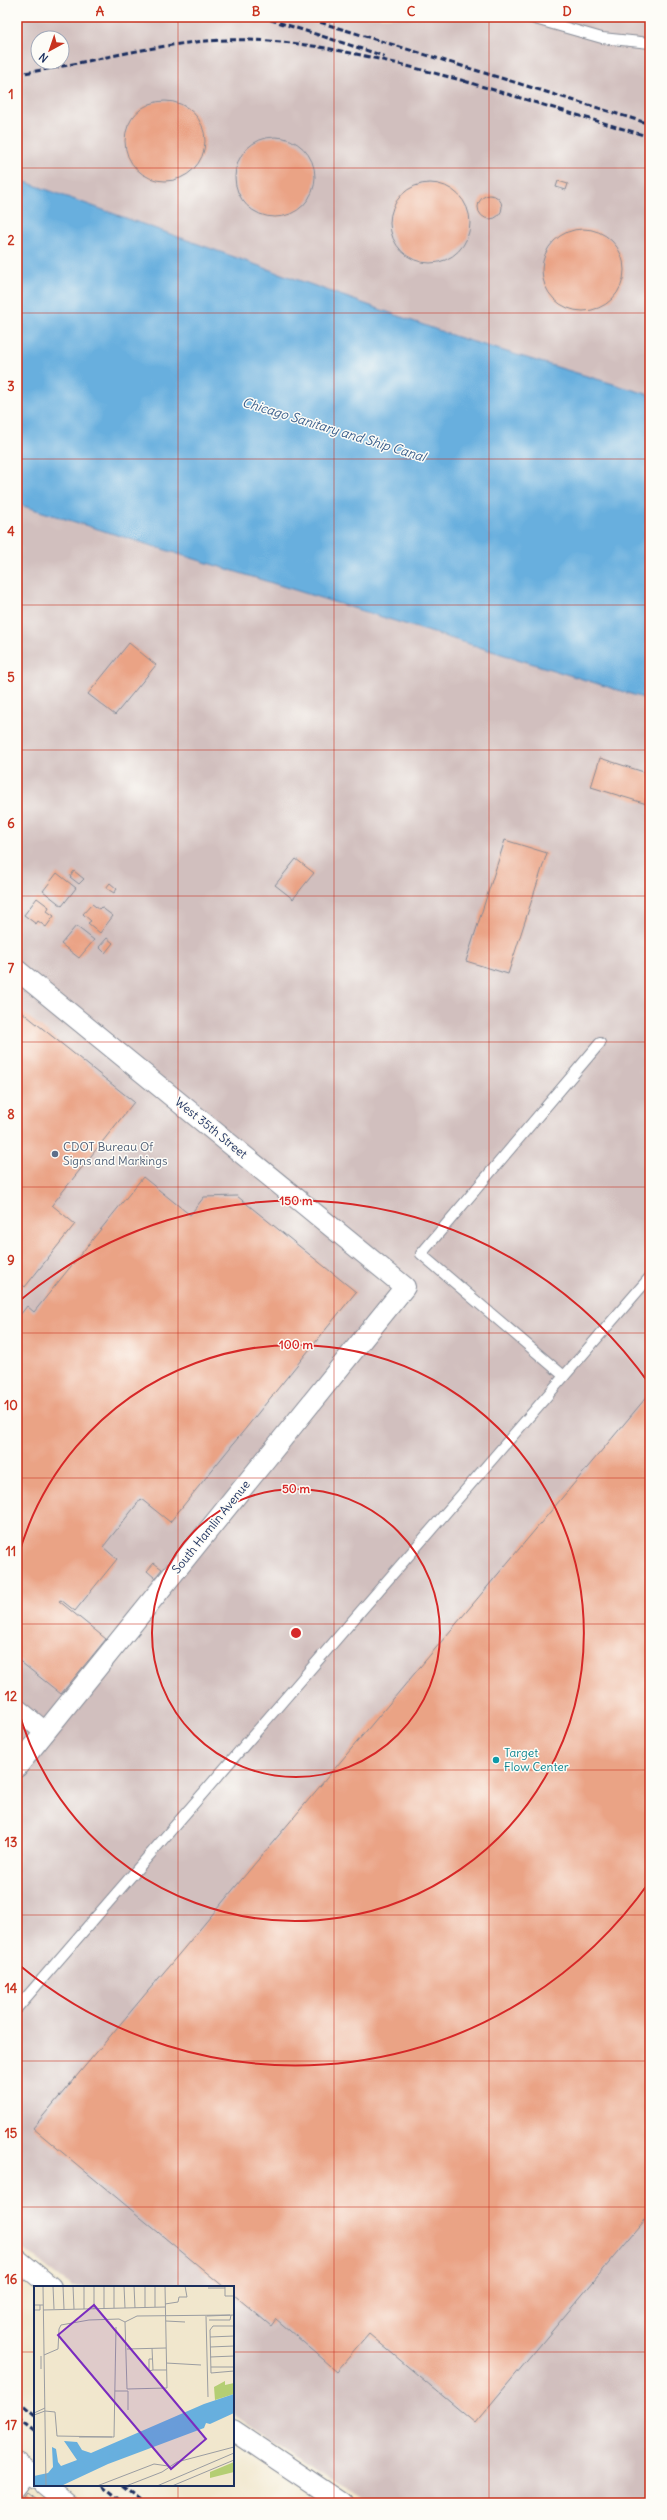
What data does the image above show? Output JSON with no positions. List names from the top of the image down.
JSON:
{
  "streets": {
    "street": ["West 35th Street", "South Hamlin Avenue"]
  },
  "crossings": [
    ["West 35th Street", "South Hamlin Avenue"]
  ],
  "water": ["Chicago Sanitary and Ship Canal"],
  "places": ["CDOT Bureau Of Signs and Markings", "Target Flow Center"],
  "north": "bottom left",
  "grid": {
    "columns": [
      "A",
      "B",
      "C",
      "D"
    ],
    "rows": [
      "1",
      "2",
      "3",
      "4",
      "5",
      "6",
      "7",
      "8",
      "9",
      "10",
      "11",
      "12",
      "13",
      "14",
      "15",
      "16",
      "17"
    ]
  },
  "rings": ["150 m", "100 m", "50 m"]
}
